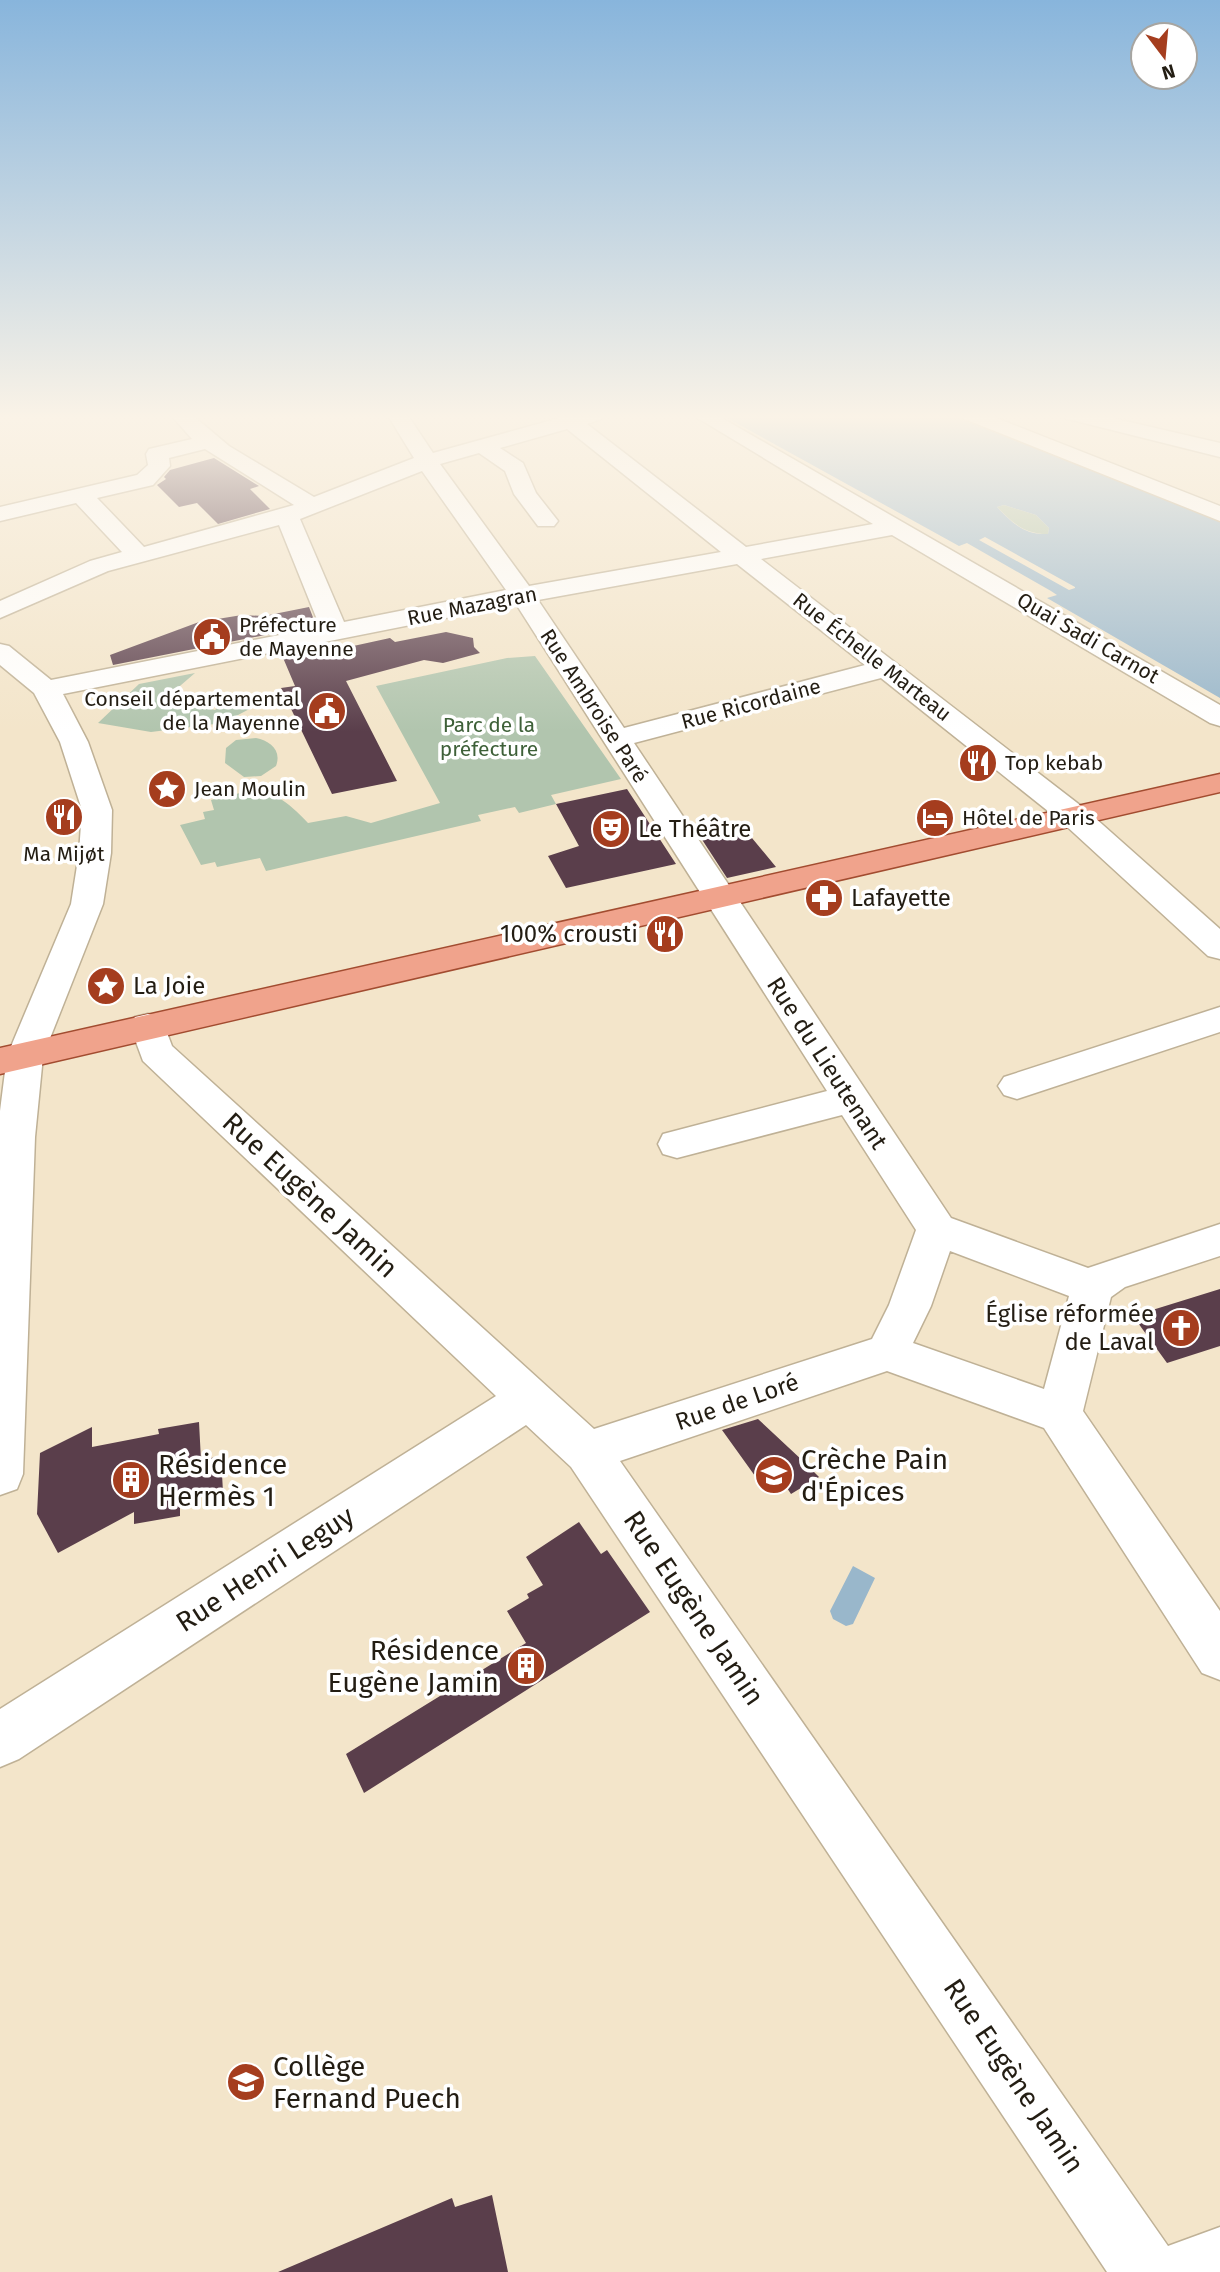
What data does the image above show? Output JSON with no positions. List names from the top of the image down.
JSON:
{
  "streets": {
    "street": [
      "Rue Mazagran",
      "Quai Sadi Carnot",
      "Rue Échelle Marteau",
      "Rue Ricordaine",
      "Rue Ambroise Paré",
      "Rue du Lieutenant",
      "Rue Eugène Jamin",
      "Rue de Loré",
      "Rue Henri Leguy"
    ]
  },
  "crossings": [
    ["Rue Mazagran", "Quai Sadi Carnot"],
    ["Rue Mazagran", "Rue Échelle Marteau"],
    ["Rue Mazagran", "Rue Ambroise Paré"],
    ["Rue Échelle Marteau", "Rue Ricordaine"],
    ["Rue Ricordaine", "Rue Ambroise Paré"],
    ["Rue Ambroise Paré", "Rue du Lieutenant"],
    ["Rue Eugène Jamin", "Rue de Loré"],
    ["Rue Eugène Jamin", "Rue Henri Leguy"]
  ],
  "parks": ["Parc de la préfecture"],
  "places": {
    "public building": ["Préfecture de Mayenne", "Conseil départemental de la Mayenne"],
    "restaurant": ["Top kebab", "Ma Mijøt", "100% crousti"],
    "place": ["Jean Moulin", "La Joie"],
    "hotel": ["Hôtel de Paris"],
    "theatre": ["Le Théâtre"],
    "pharmacy": ["Lafayette"],
    "church": ["Église réformée de Laval"],
    "school or university": ["Crèche Pain d'Épices", "Collège Fernand Puech"],
    "building": ["Résidence Hermès 1", "Résidence Eugène Jamin"]
  },
  "north": "bottom"
}
